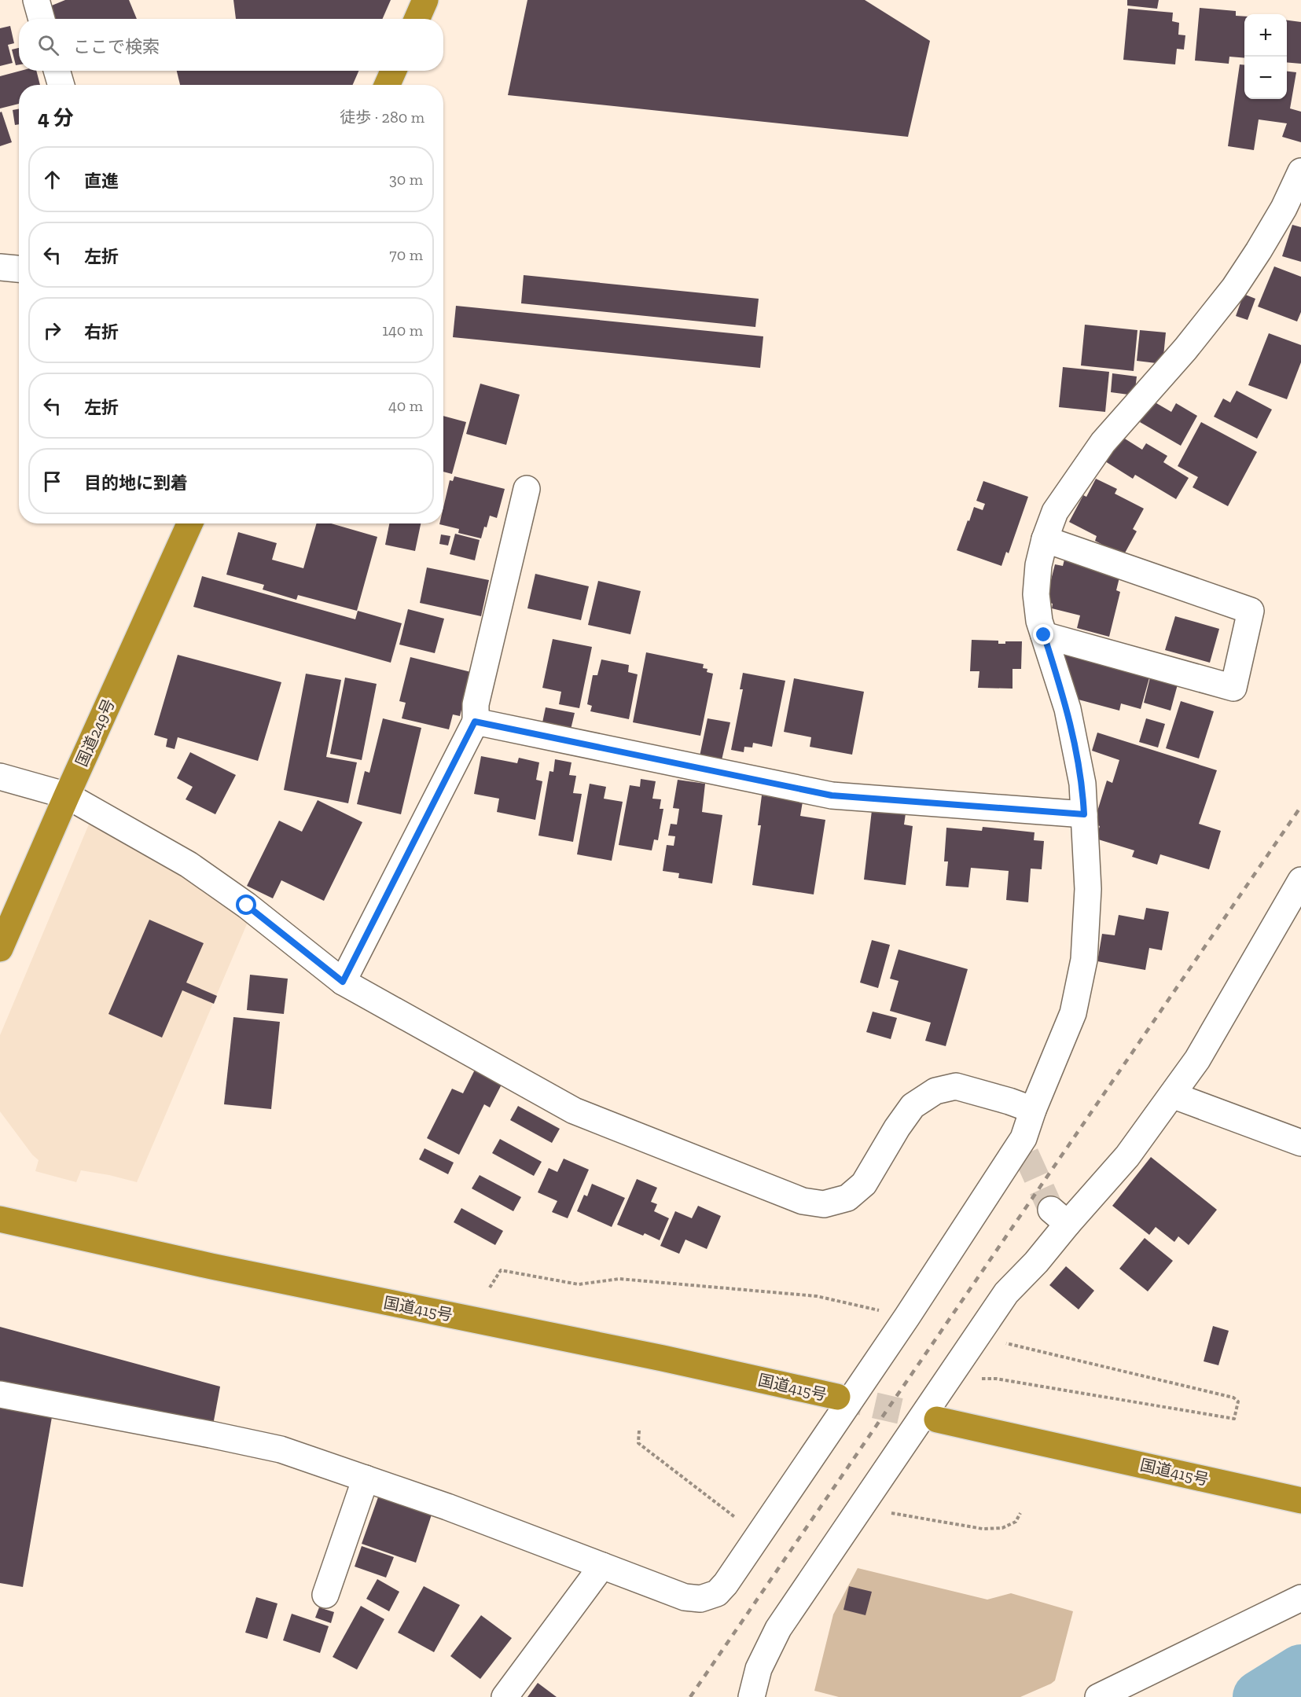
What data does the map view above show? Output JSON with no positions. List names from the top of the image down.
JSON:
{
  "streets": {
    "highway": ["国道249号", "国道415号"]
  },
  "page": {
    "map_buttons": ["+", "−"],
    "search": "ここで検索",
    "heading": ["4 分", "徒歩 · 280 m"],
    "list": [
      ["直進", "30 m"],
      ["左折", "70 m"],
      ["右折", "140 m"],
      ["左折", "40 m"],
      "目的地に到着"
    ]
  }
}
